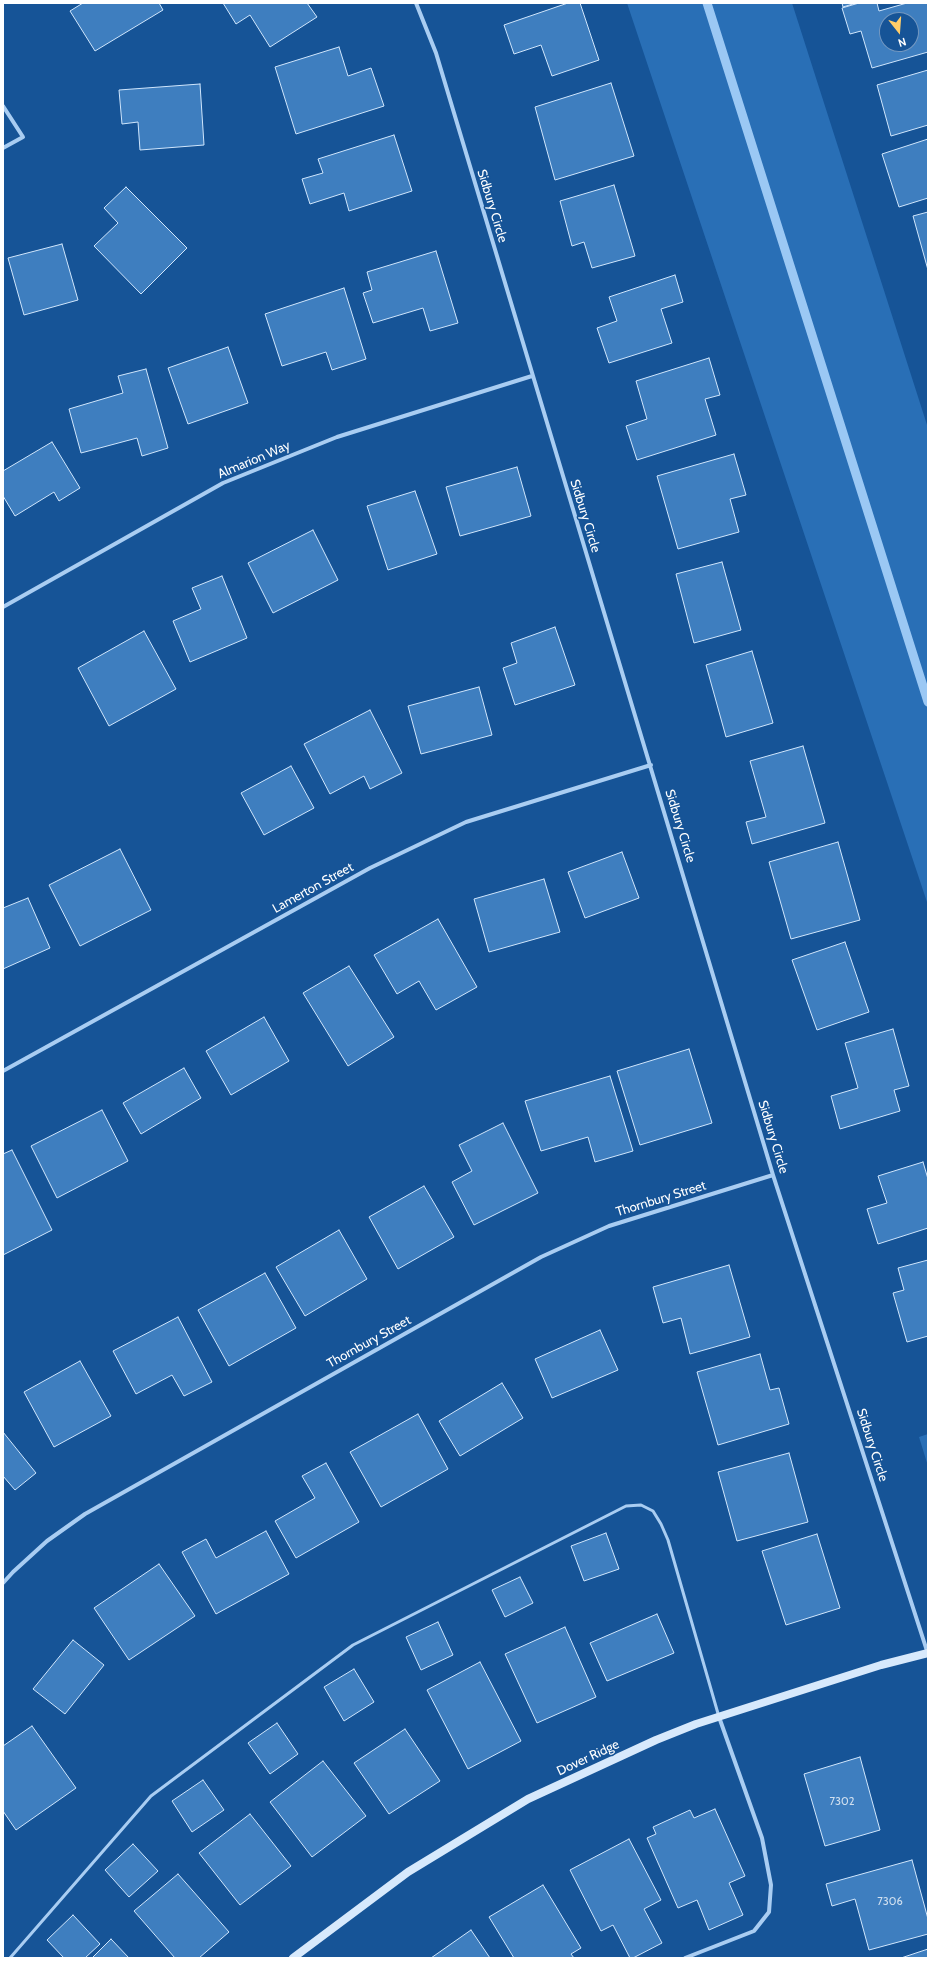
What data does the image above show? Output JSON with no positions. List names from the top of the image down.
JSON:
{
  "streets": {
    "street": [
      "Sidbury Circle",
      "Almarion Way",
      "Lamerton Street",
      "Thornbury Street",
      "Dover Ridge"
    ]
  },
  "crossings": [
    ["Sidbury Circle", "Almarion Way"],
    ["Sidbury Circle", "Lamerton Street"],
    ["Sidbury Circle", "Thornbury Street"],
    ["Sidbury Circle", "Dover Ridge"]
  ],
  "house_numbers": ["7302", "7306"],
  "north": "bottom"
}
